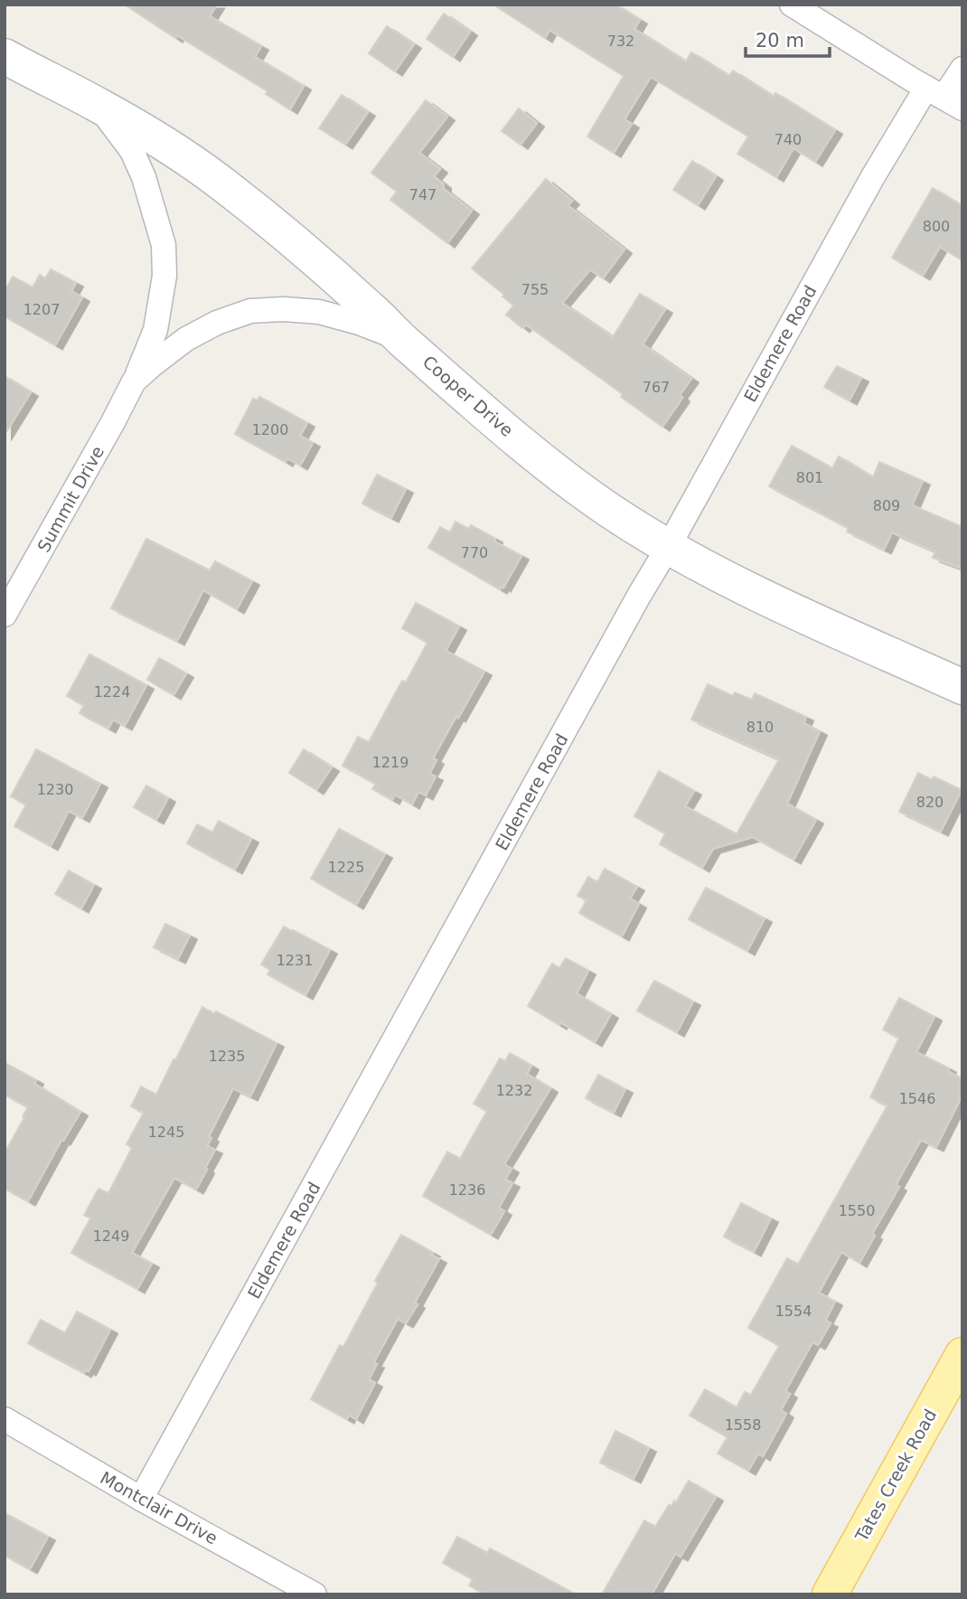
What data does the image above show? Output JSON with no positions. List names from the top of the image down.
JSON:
{
  "streets": {
    "main road": ["Cooper Drive", "Tates Creek Road"],
    "street": ["Eldemere Road", "Summit Drive", "Montclair Drive"]
  },
  "crossings": [
    ["Eldemere Road", "Cooper Drive"],
    ["Eldemere Road", "Montclair Drive"],
    ["Cooper Drive", "Summit Drive"]
  ],
  "house_numbers": [
    "732",
    "740",
    "747",
    "800",
    "755",
    "1207",
    "767",
    "1200",
    "801",
    "809",
    "770",
    "1224",
    "810",
    "1219",
    "1230",
    "820",
    "1225",
    "1231",
    "1235",
    "1232",
    "1546",
    "1245",
    "1236",
    "1550",
    "1249",
    "1554",
    "1558"
  ],
  "scale_bar": "20 m"
}
